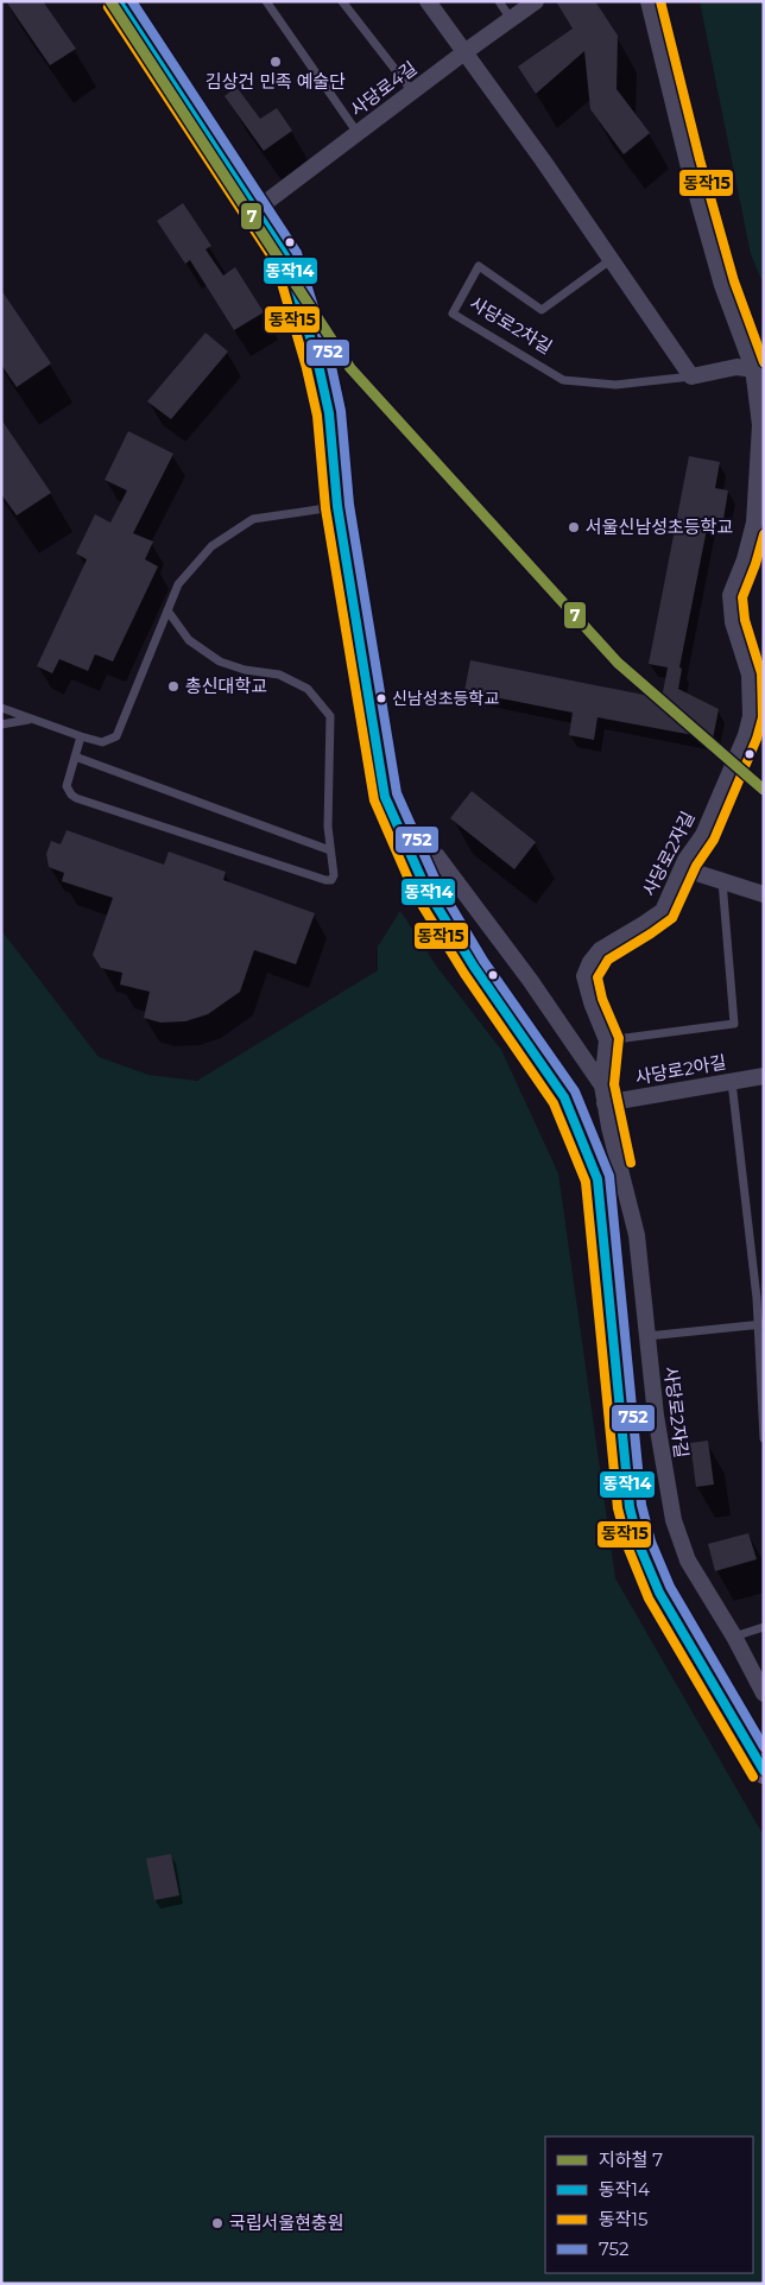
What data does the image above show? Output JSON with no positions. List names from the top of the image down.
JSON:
{
  "streets": {
    "street": [
      "사당로4길",
      "사당로2차길",
      "사당로2자길",
      "사당로2아길"
    ]
  },
  "crossings": [
    ["사당로2차길", "사당로2자길"],
    ["사당로2자길", "사당로2아길"]
  ],
  "places": [
    "김상건 민족 예술단",
    "서울신남성초등학교",
    "총신대학교",
    "신남성초등학교",
    "국립서울현충원"
  ],
  "lines": [
    "metro line 7",
    "transit line 동작14",
    "transit line 동작15",
    "transit line 752"
  ],
  "legend": [
    "지하철 7",
    "동작14",
    "동작15",
    "752"
  ]
}
